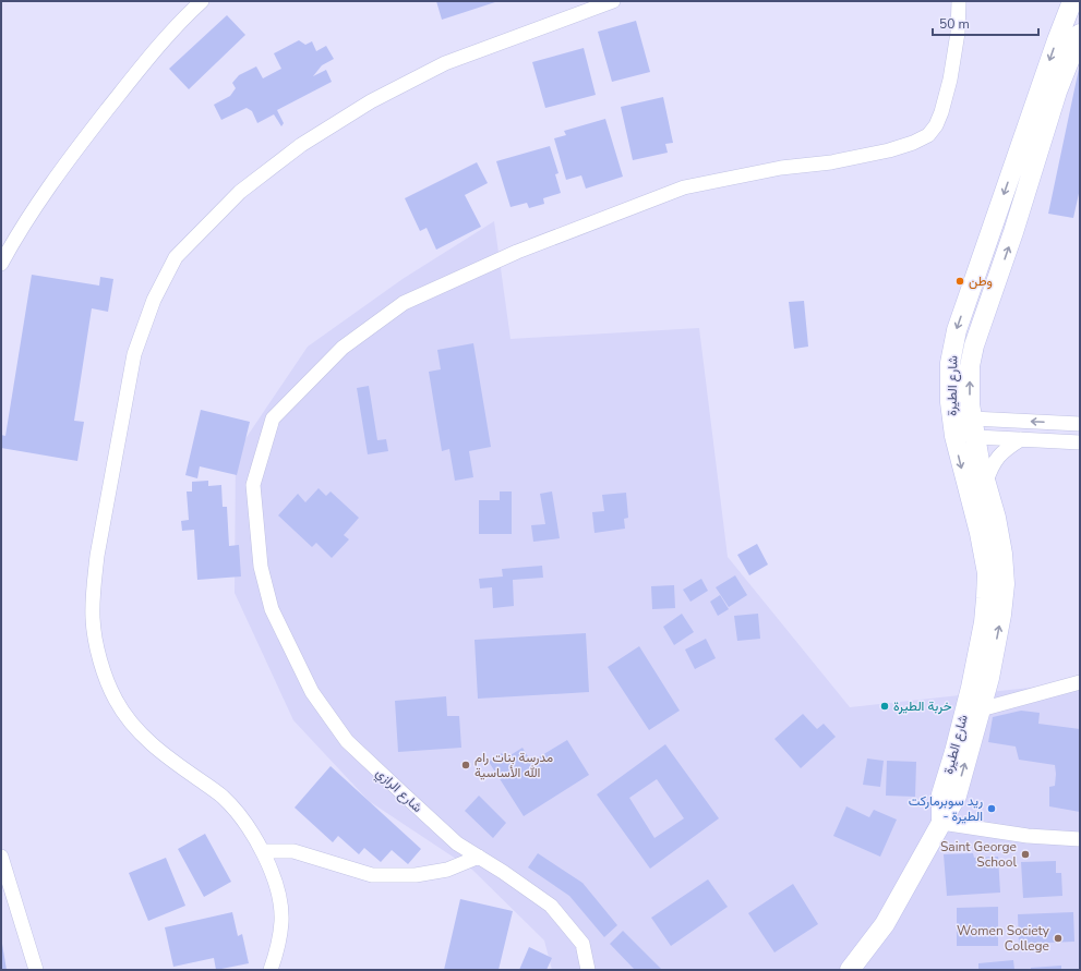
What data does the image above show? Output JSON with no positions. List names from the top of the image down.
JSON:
{
  "streets": {
    "main road": ["شارع الطيرة"],
    "street": ["شارع الرازي"]
  },
  "places": [
    "وطن",
    "خربة الطيرة",
    "مدرسة بنات رام الله الأساسية",
    "ريد سوبرماركت - الطيرة",
    "Saint George School",
    "Women Society College"
  ],
  "scale_bar": "50 m"
}
